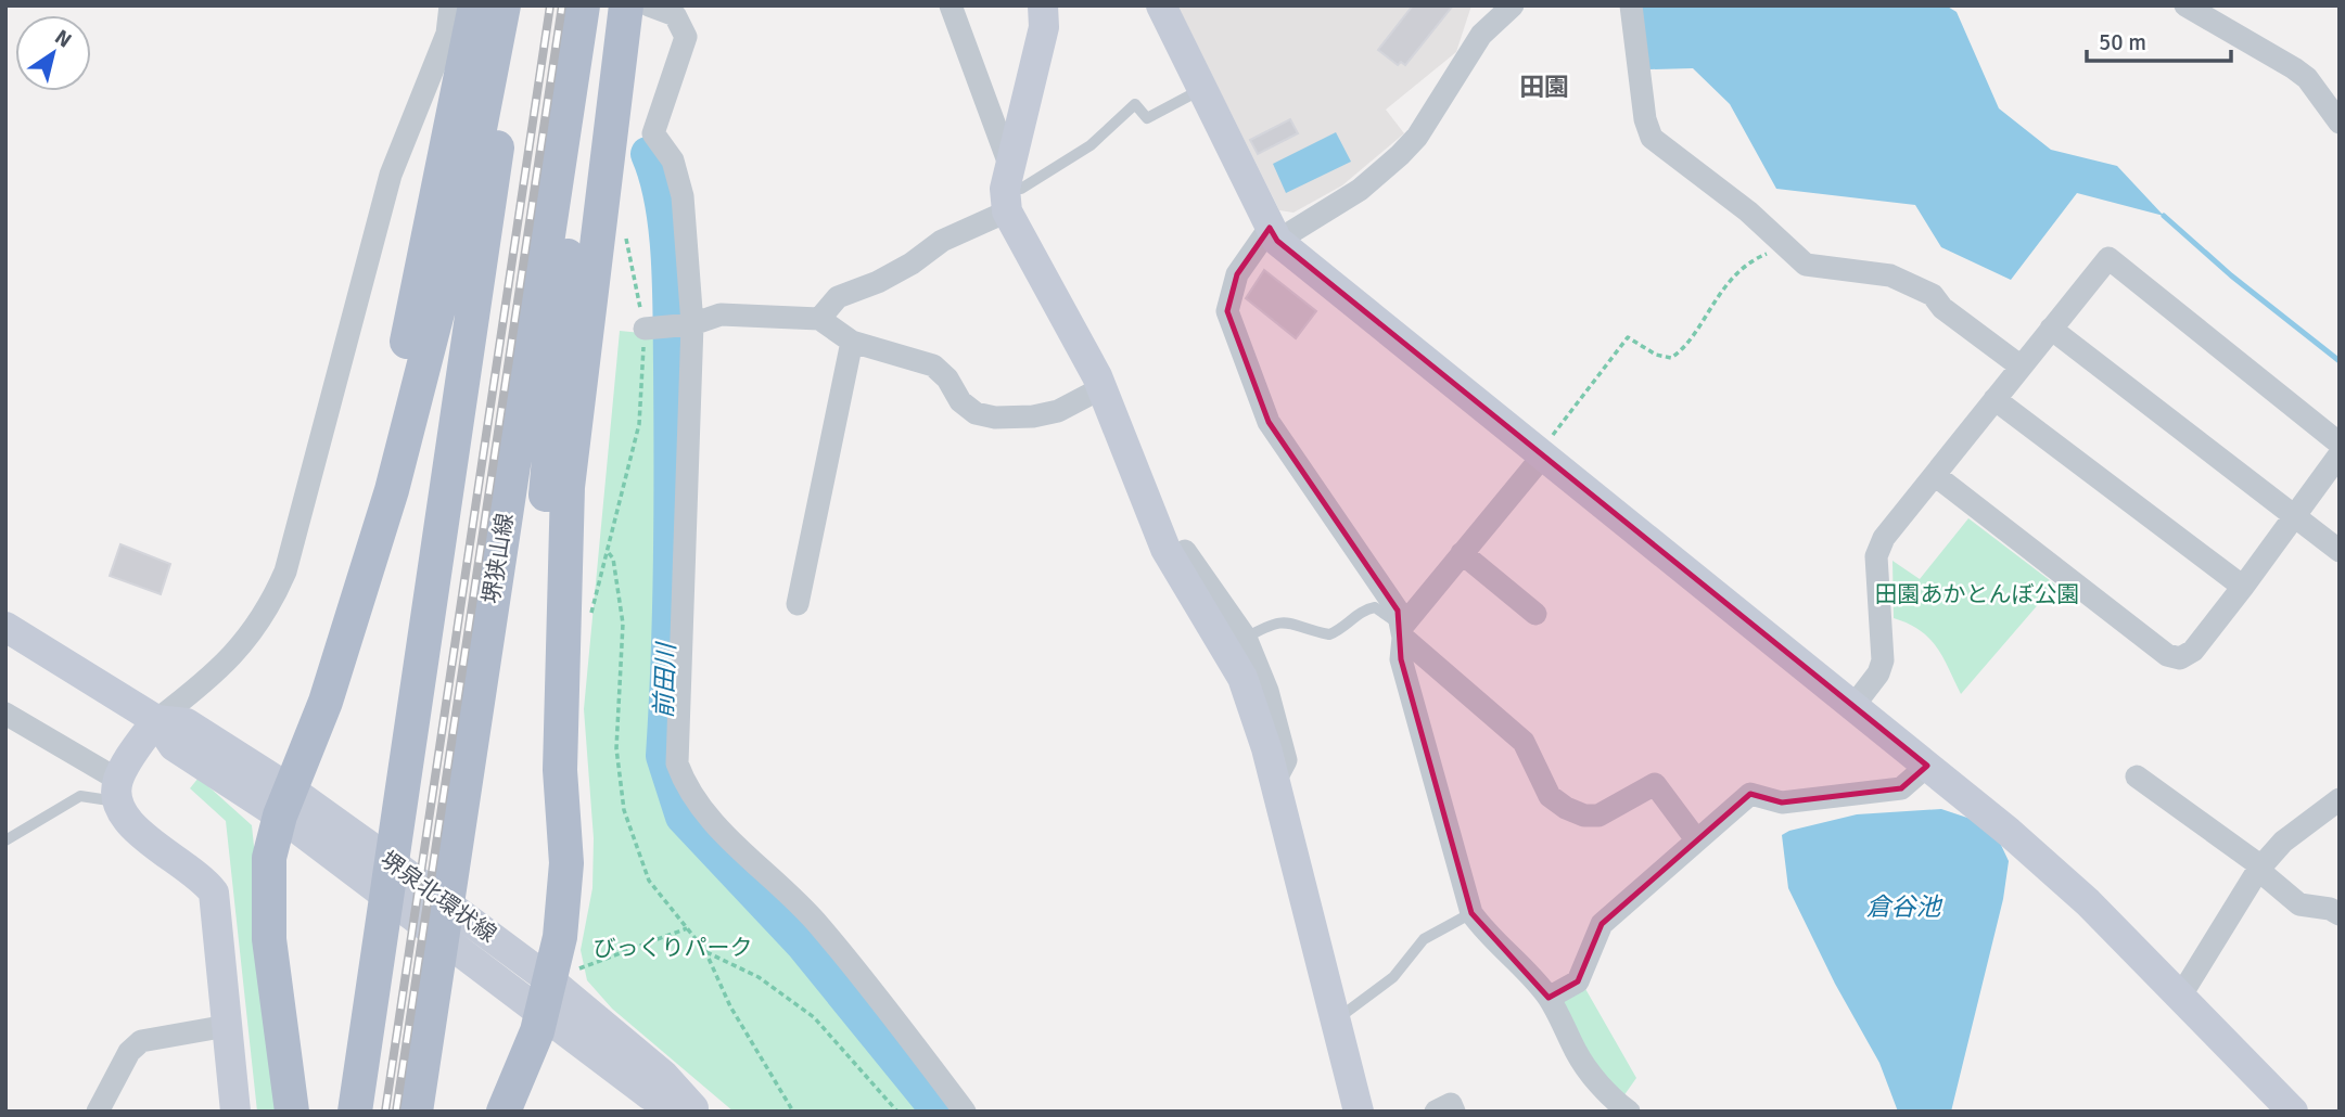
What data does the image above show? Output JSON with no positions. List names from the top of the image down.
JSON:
{
  "streets": {
    "main road": ["堺狭山線"],
    "street": ["堺泉北環状線"]
  },
  "districts": ["田園"],
  "water": ["前田川", "倉谷池"],
  "parks": ["田園あかとんぼ公園", "びっくりパーク"],
  "scale_bar": "50 m",
  "north": "top right"
}
